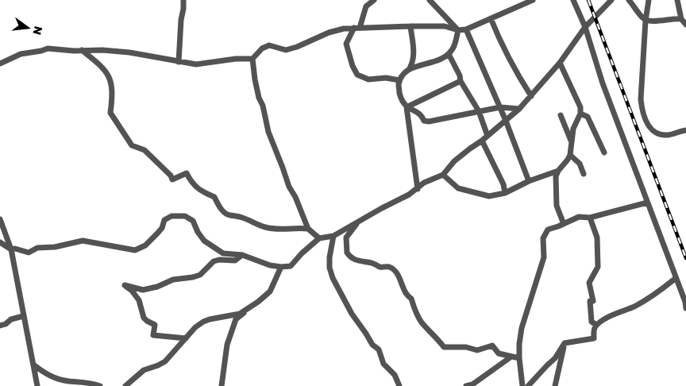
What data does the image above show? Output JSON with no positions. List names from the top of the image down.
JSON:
{
  "north": "right"
}
